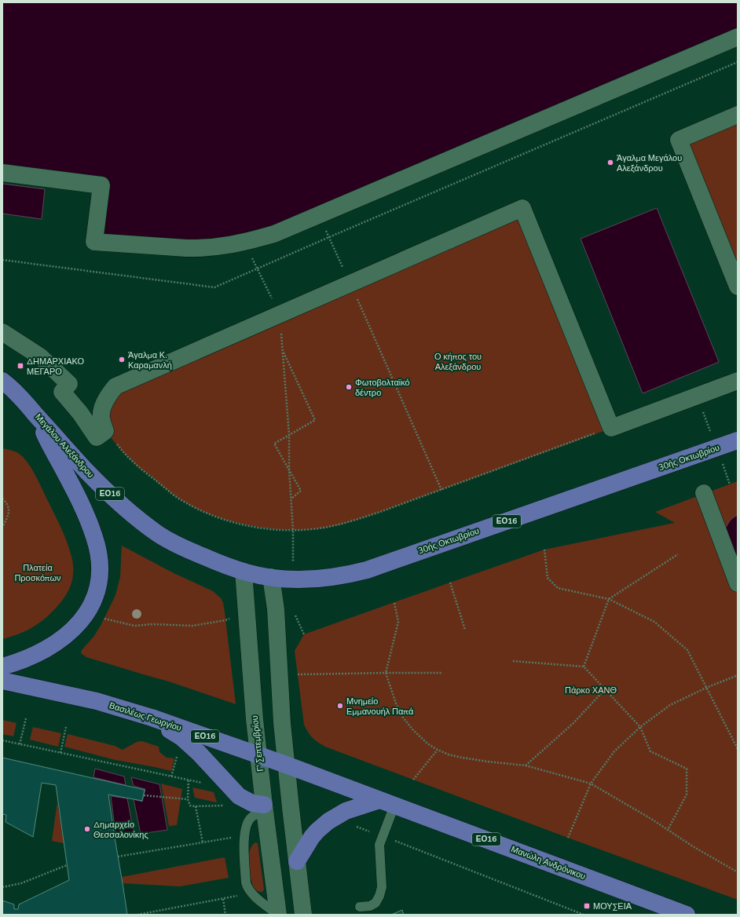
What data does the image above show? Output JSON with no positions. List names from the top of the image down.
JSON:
{
  "streets": {
    "main road": [
      "Μεγάλου Αλεξάνδρου",
      "30ής Οκτωβρίου",
      "ΕΟ16",
      "Βασιλέως Γεωργίου",
      "Μανώλη Ανδρόνικου"
    ],
    "street": ["Γ' Σεπτεμβρίου"]
  },
  "crossings": [
    ["Μεγάλου Αλεξάνδρου", "30ής Οκτωβρίου"],
    ["Μεγάλου Αλεξάνδρου", "Γ' Σεπτεμβρίου"],
    ["30ής Οκτωβρίου", "Γ' Σεπτεμβρίου"],
    ["Βασιλέως Γεωργίου", "Γ' Σεπτεμβρίου"],
    ["Βασιλέως Γεωργίου", "Μανώλη Ανδρόνικου"]
  ],
  "parks": ["Ο κήπος του Αλεξάνδρου", "Πλατεία Προσκόπων", "Πάρκο ΧΑΝΘ"],
  "places": {
    "other": [
      "Άγαλμα Μεγάλου Αλεξάνδρου",
      "Άγαλμα Κ. Καραμανλή",
      "Φωτοβολταϊκό δέντρο",
      "Μνημείο Εμμανουήλ Παπά",
      "Δημαρχείο Θεσσαλονίκης"
    ],
    "transit": ["ΔΗΜΑΡΧΙΑΚΟ ΜΕΓΑΡΟ", "ΜΟΥΣΕΙΑ"]
  }
}
